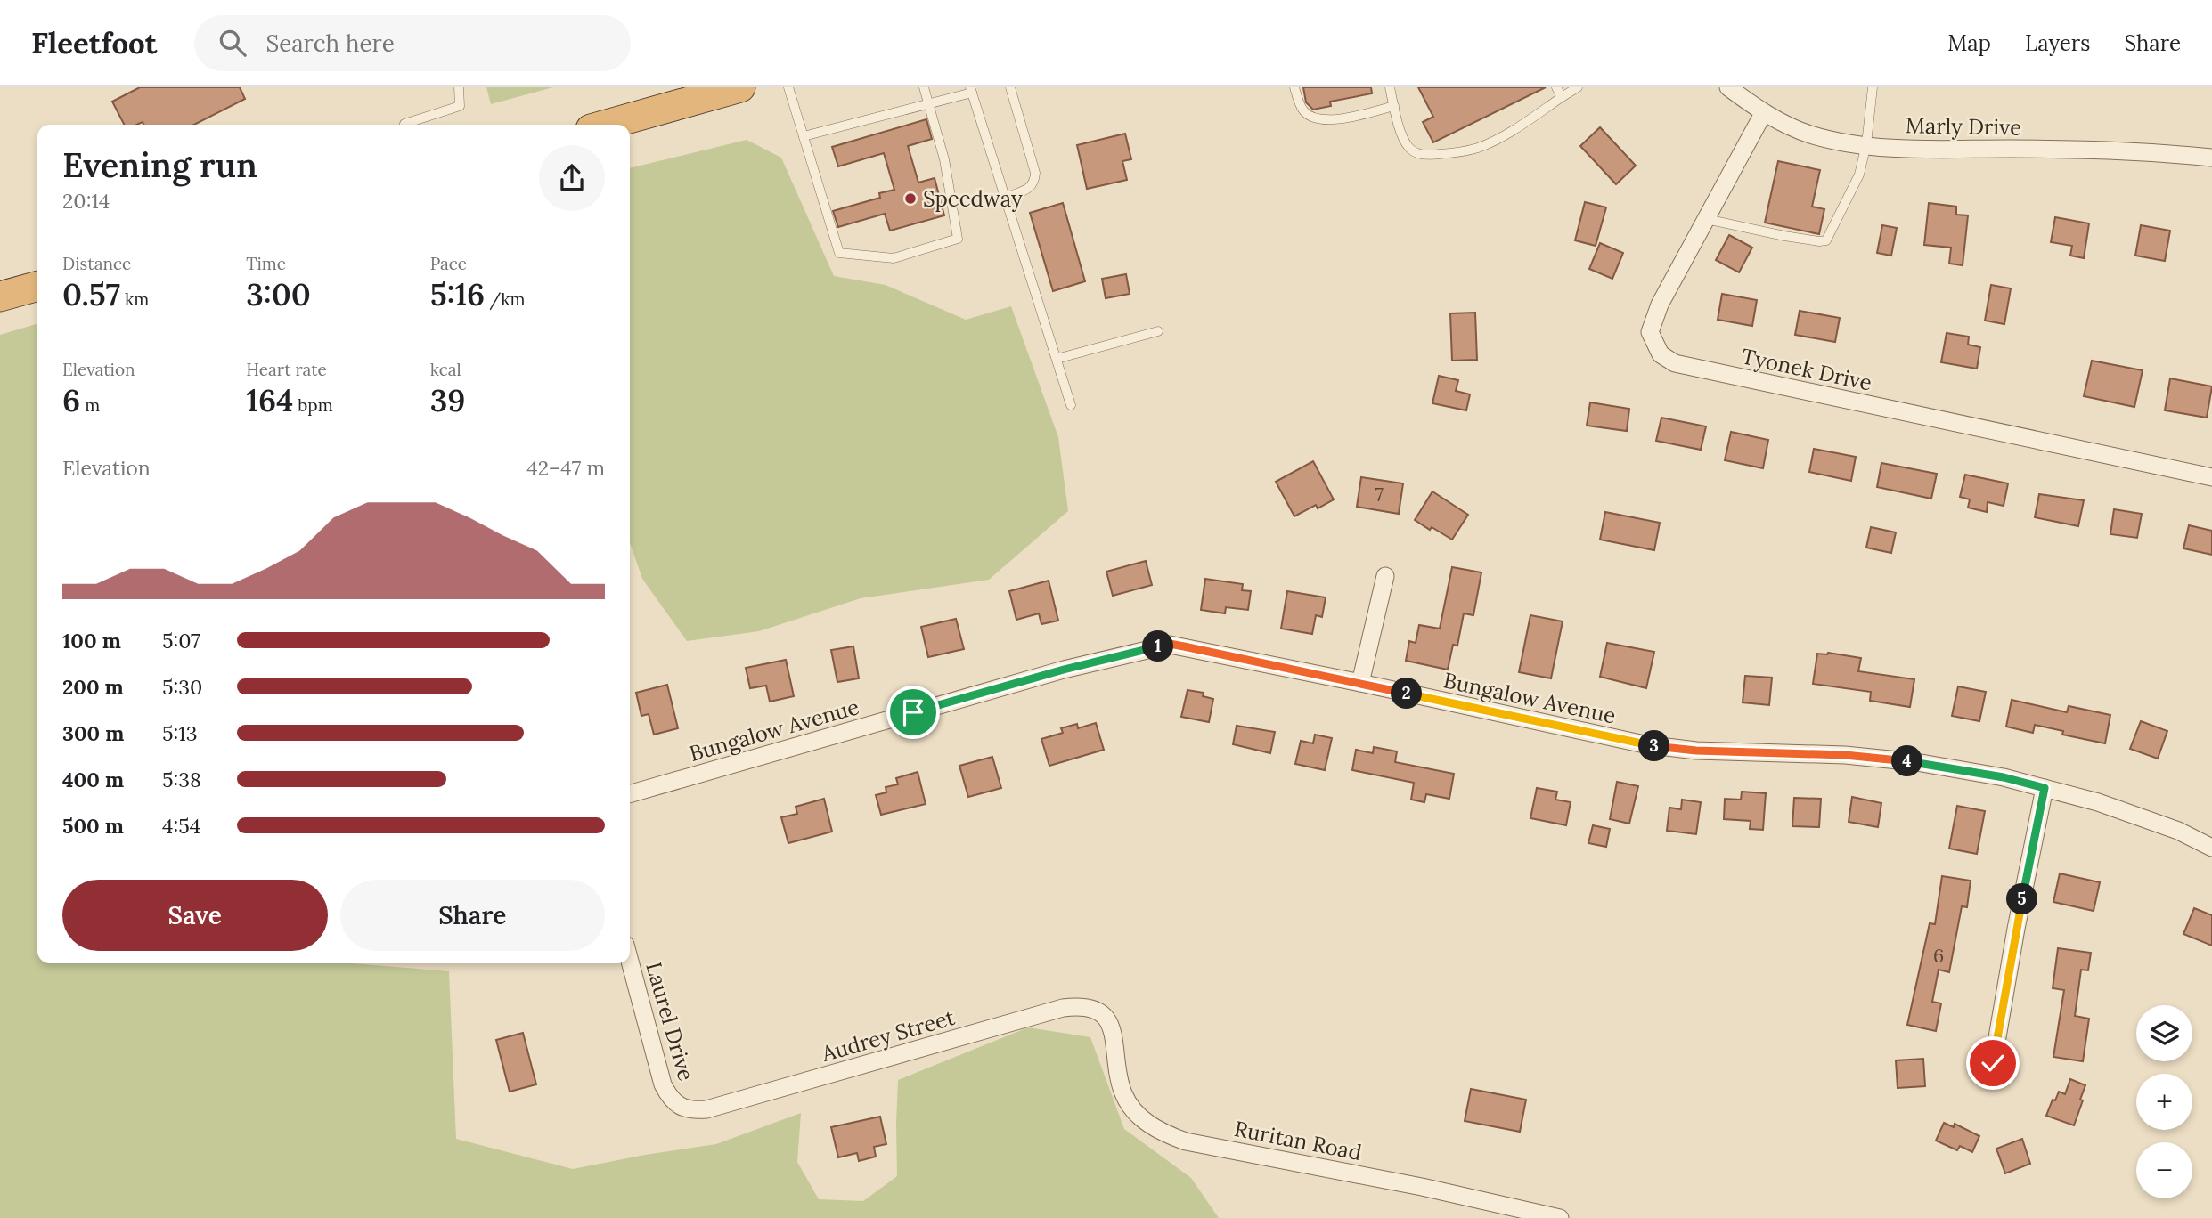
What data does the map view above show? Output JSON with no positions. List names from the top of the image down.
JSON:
{
  "streets": {
    "street": [
      "Marly Drive",
      "Tyonek Drive",
      "Bungalow Avenue",
      "Laurel Drive",
      "Audrey Street",
      "Ruritan Road"
    ]
  },
  "crossings": [
    ["Marly Drive", "Tyonek Drive"],
    ["Laurel Drive", "Audrey Street"],
    ["Audrey Street", "Ruritan Road"]
  ],
  "places": ["Speedway"],
  "house_numbers": ["7", "6"],
  "page": {
    "header": "Fleetfoot",
    "search": "Search here",
    "nav": ["Map", "Layers", "Share"],
    "heading": ["Evening run", "20:14"],
    "stats": [
      ["Distance", "0.57 km"],
      ["Time", "3:00"],
      ["Pace", "5:16 /km"],
      ["Elevation", "6 m"],
      ["Heart rate", "164 bpm"],
      ["kcal", "39"]
    ],
    "chart": ["Elevation", "42–47 m"],
    "list": [
      {
        "name": "100 m",
        "note": "5:07"
      },
      {
        "name": "200 m",
        "note": "5:30"
      },
      {
        "name": "300 m",
        "note": "5:13"
      },
      {
        "name": "400 m",
        "note": "5:38"
      },
      {
        "name": "500 m",
        "note": "4:54"
      }
    ],
    "pins": [
      "1",
      "2",
      "3",
      "4",
      "5"
    ],
    "buttons": ["Save", "Share"],
    "map_buttons": ["+", "−"]
  }
}
